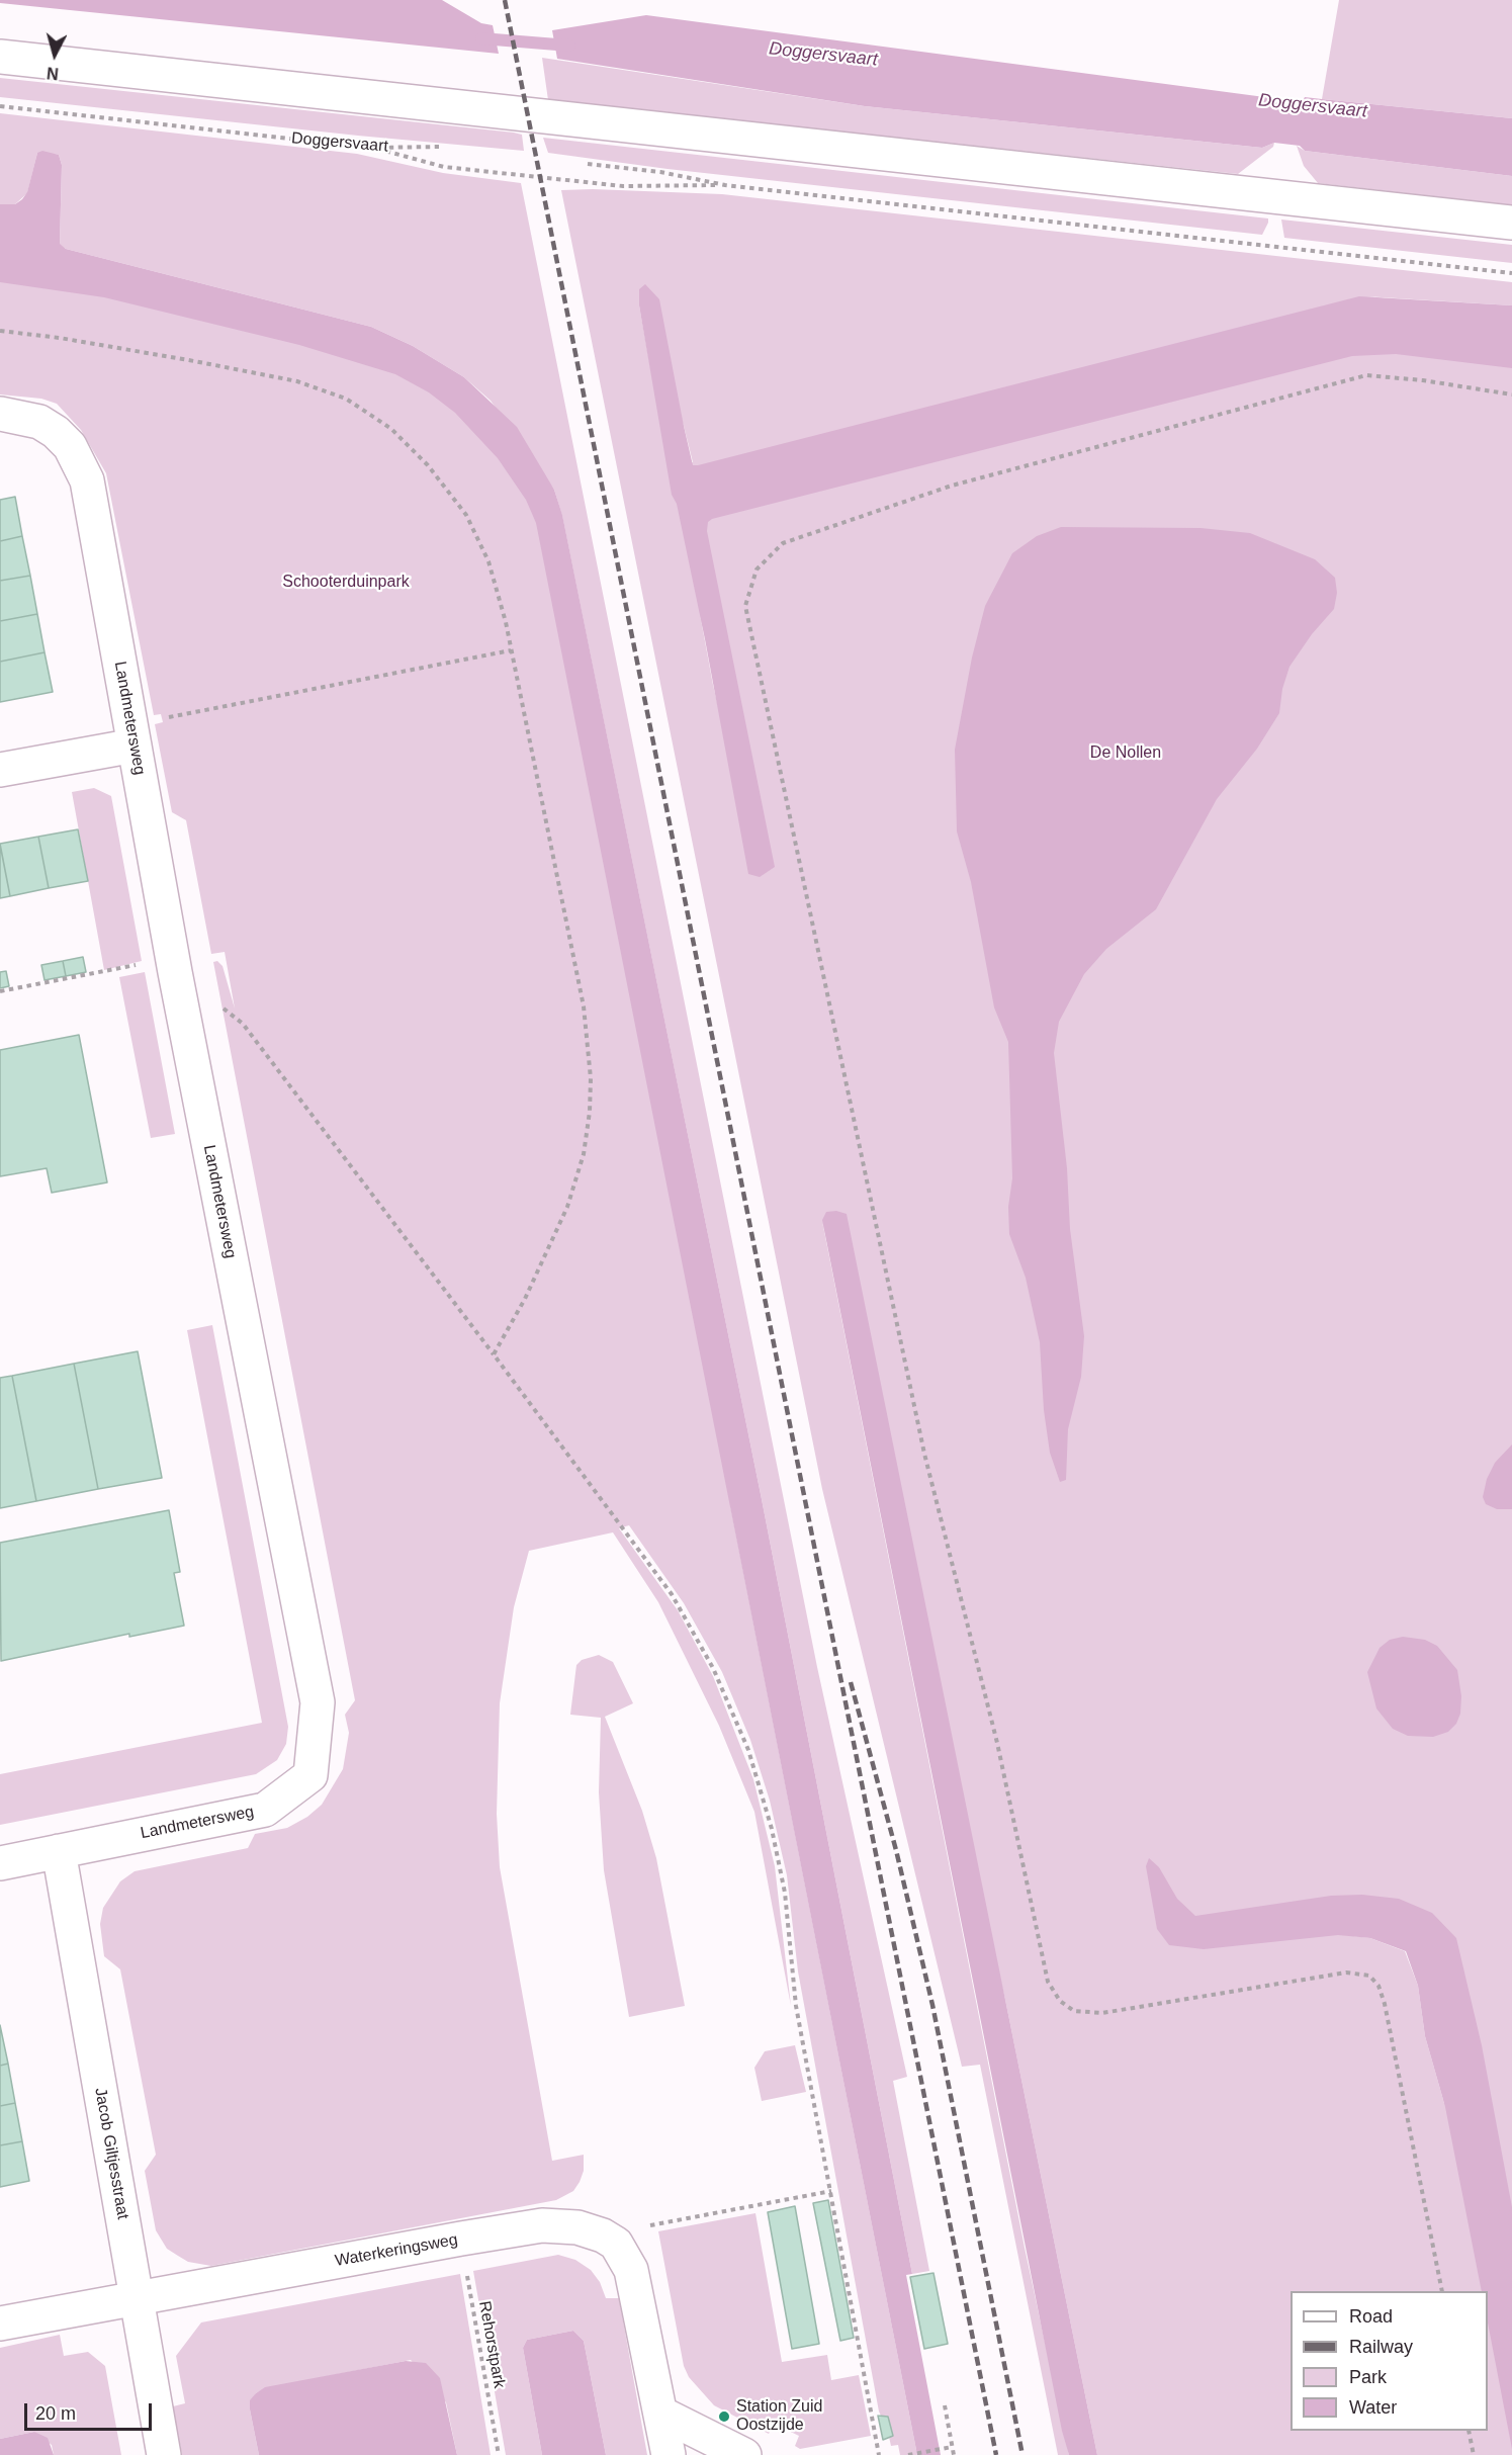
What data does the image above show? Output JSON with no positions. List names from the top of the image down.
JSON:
{
  "streets": {
    "street": ["Landmetersweg", "Jacob Giltjesstraat", "Waterkeringsweg"],
    "path": ["Doggersvaart", "Rehorstpark"]
  },
  "crossings": [
    ["Landmetersweg", "Jacob Giltjesstraat"],
    ["Jacob Giltjesstraat", "Waterkeringsweg"],
    ["Waterkeringsweg", "Rehorstpark"]
  ],
  "water": ["Doggersvaart"],
  "parks": ["Schooterduinpark", "De Nollen"],
  "places": ["Station Zuid Oostzijde"],
  "legend": [
    "Road",
    "Railway",
    "Park",
    "Water"
  ],
  "scale_bar": "20 m",
  "north": "bottom"
}
